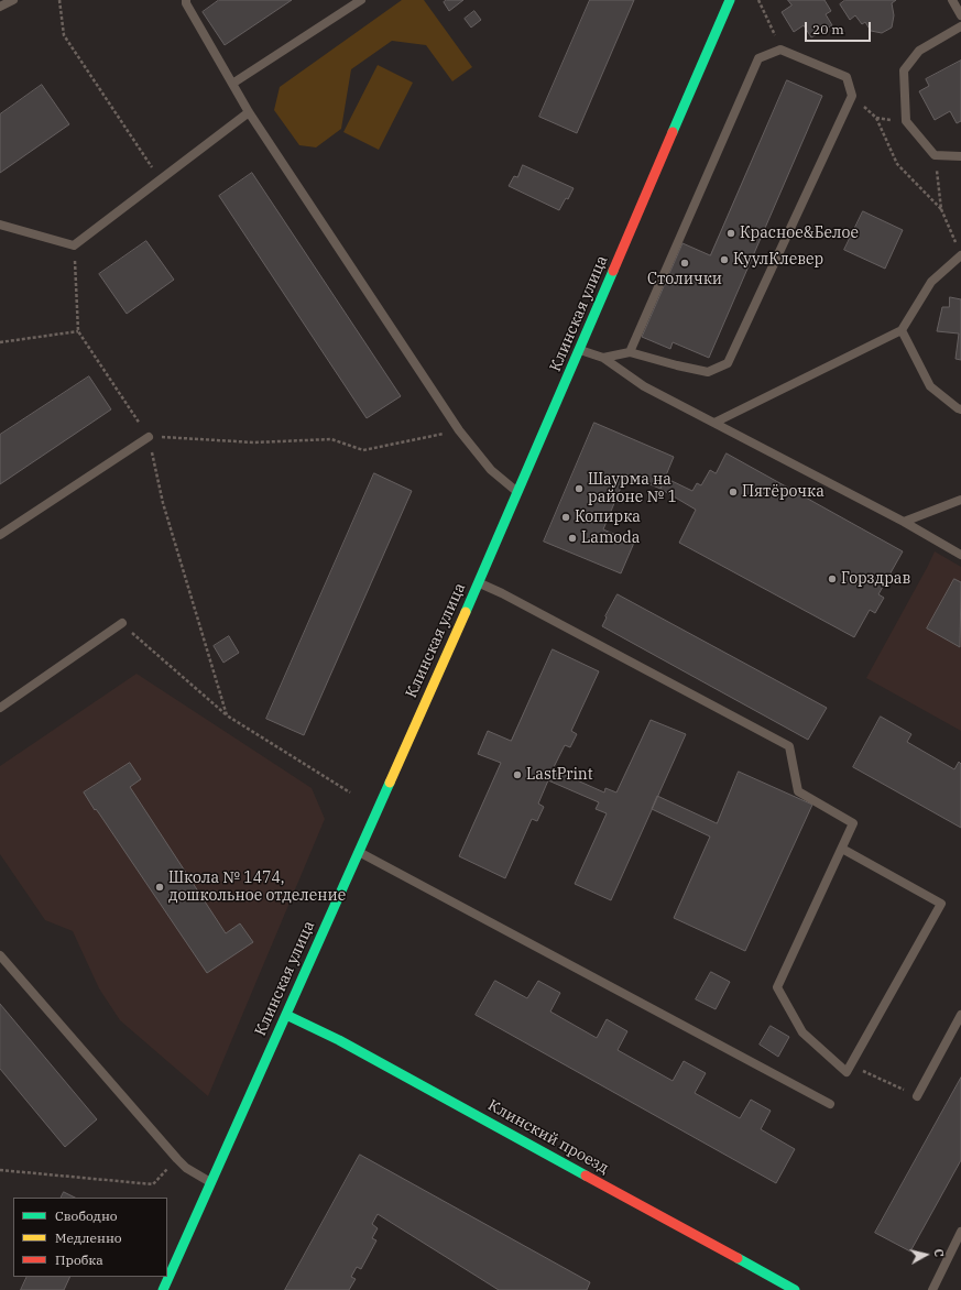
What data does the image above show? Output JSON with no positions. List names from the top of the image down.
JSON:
{
  "streets": {
    "street": ["Клинская улица", "Клинский проезд"]
  },
  "crossings": [
    ["Клинская улица", "Клинский проезд"]
  ],
  "places": [
    "Красное&Белое",
    "КуулКлевер",
    "Столички",
    "Шаурма на районе № 1",
    "Пятёрочка",
    "Копирка",
    "Lamoda",
    "Горздрав",
    "LastPrint",
    "Школа № 1474, дошкольное отделение"
  ],
  "legend": ["Свободно", "Медленно", "Пробка"],
  "scale_bar": "20 m",
  "north": "right"
}
